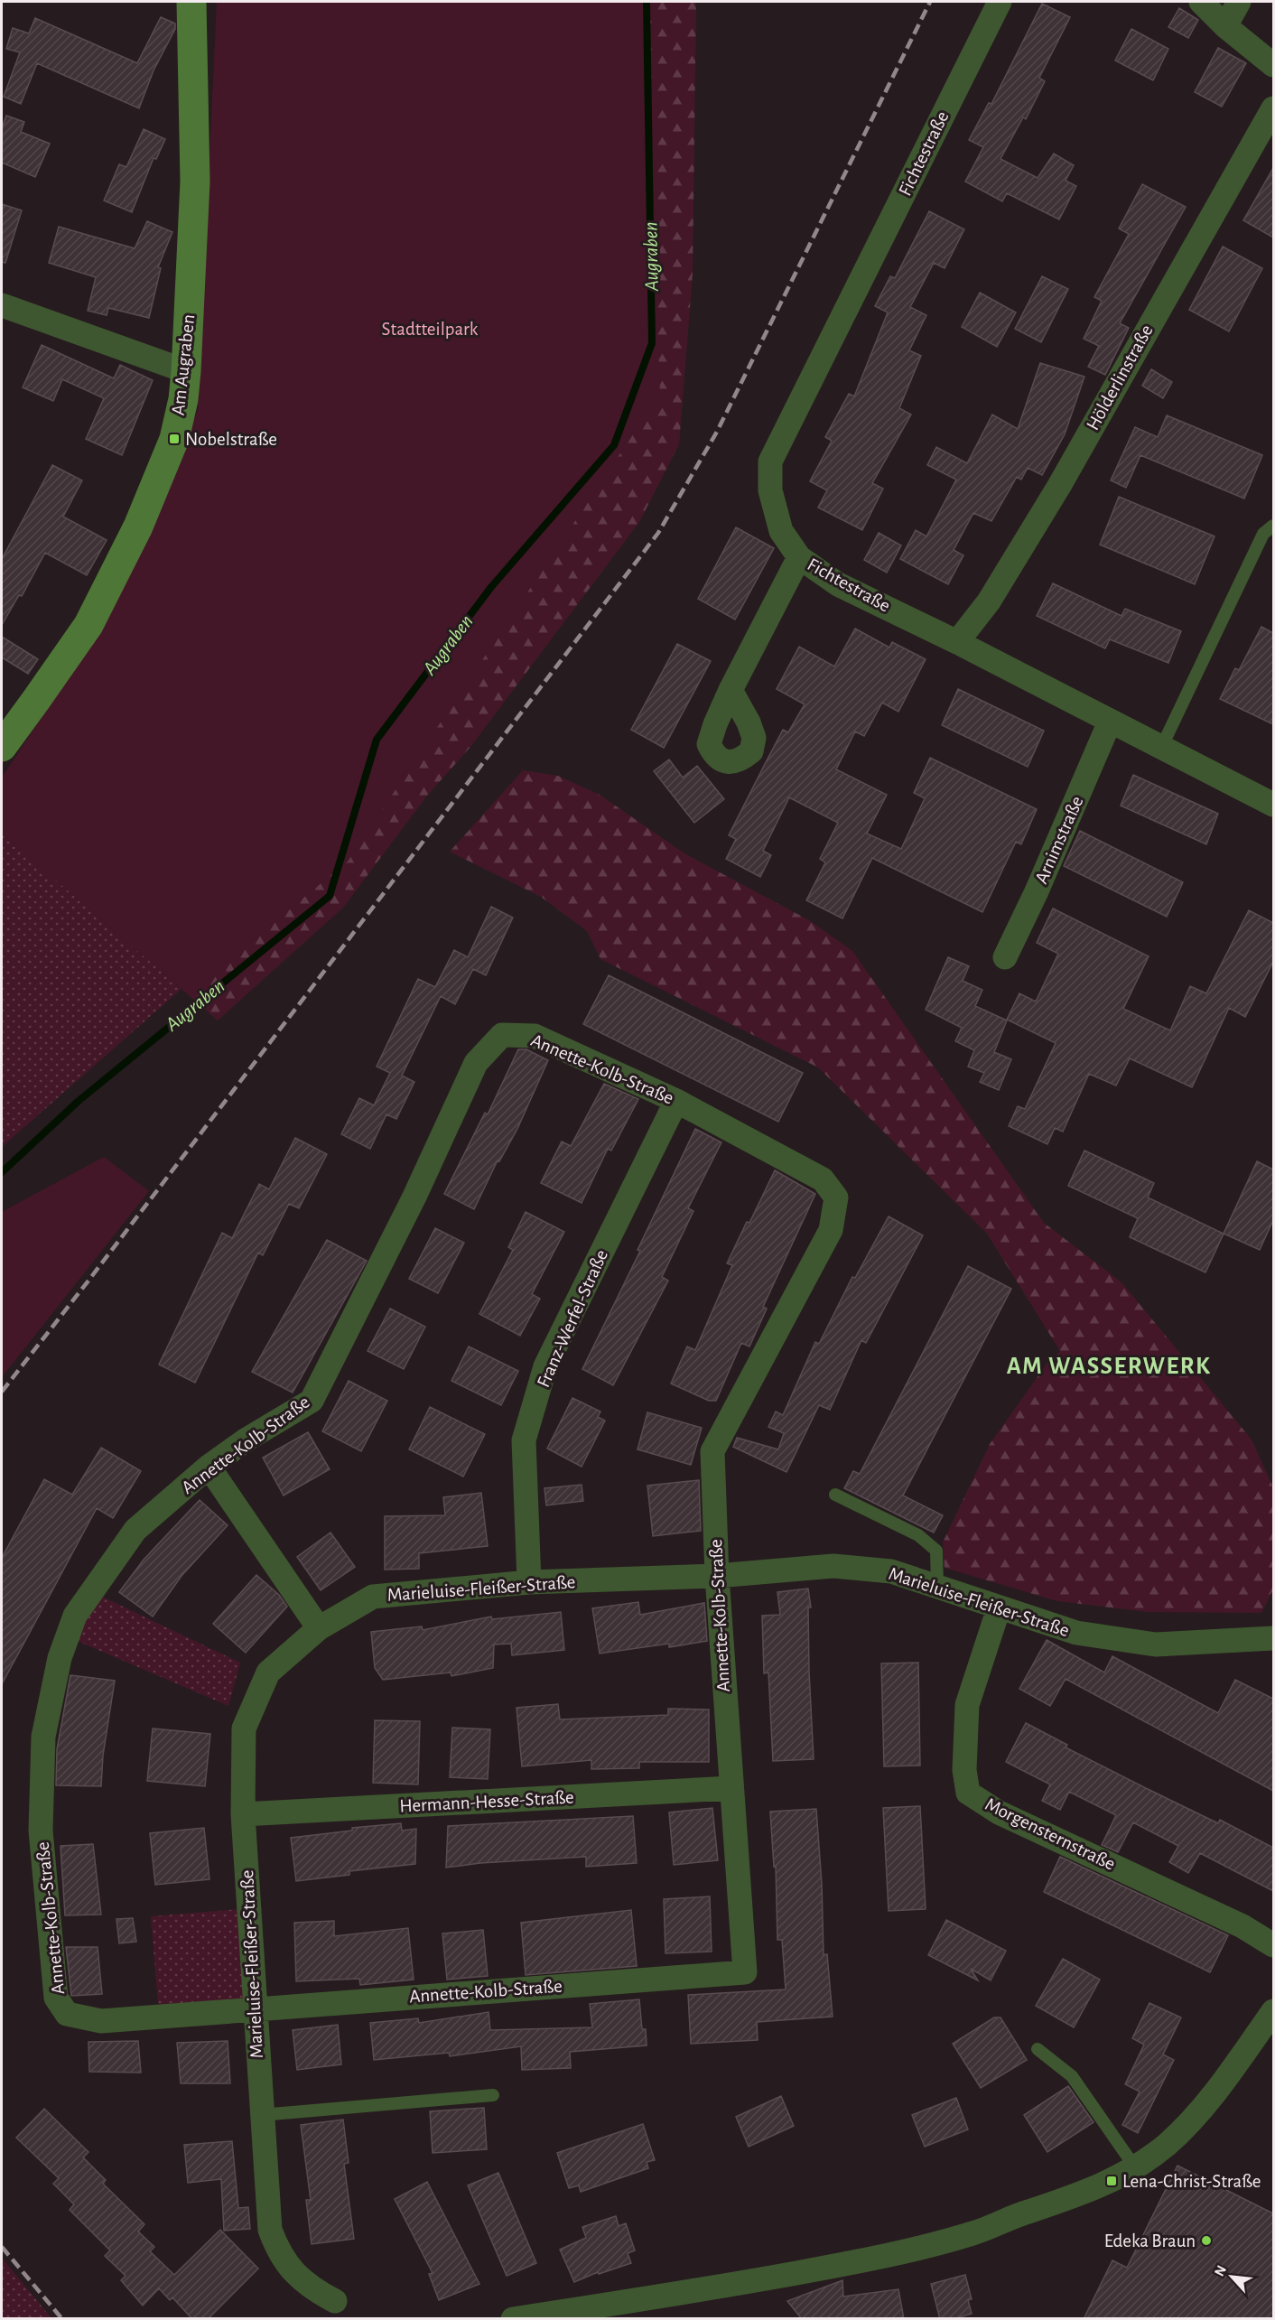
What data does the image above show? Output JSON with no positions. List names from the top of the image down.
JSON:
{
  "streets": {
    "street": [
      "Fichtestraße",
      "Am Augraben",
      "Hölderlinstraße",
      "Arnimstraße",
      "Annette-Kolb-Straße",
      "Franz-Werfel-Straße",
      "Marieluise-Fleißer-Straße",
      "Hermann-Hesse-Straße",
      "Morgensternstraße"
    ]
  },
  "crossings": [
    ["Fichtestraße", "Hölderlinstraße"],
    ["Fichtestraße", "Arnimstraße"],
    ["Annette-Kolb-Straße", "Franz-Werfel-Straße"],
    ["Annette-Kolb-Straße", "Marieluise-Fleißer-Straße"],
    ["Annette-Kolb-Straße", "Hermann-Hesse-Straße"],
    ["Franz-Werfel-Straße", "Marieluise-Fleißer-Straße"],
    ["Marieluise-Fleißer-Straße", "Hermann-Hesse-Straße"],
    ["Marieluise-Fleißer-Straße", "Morgensternstraße"]
  ],
  "districts": ["AM WASSERWERK"],
  "water": ["Augraben"],
  "parks": ["Stadtteilpark"],
  "places": {
    "transit": ["Nobelstraße", "Lena-Christ-Straße"],
    "other": ["Edeka Braun"]
  },
  "north": "top left"
}
